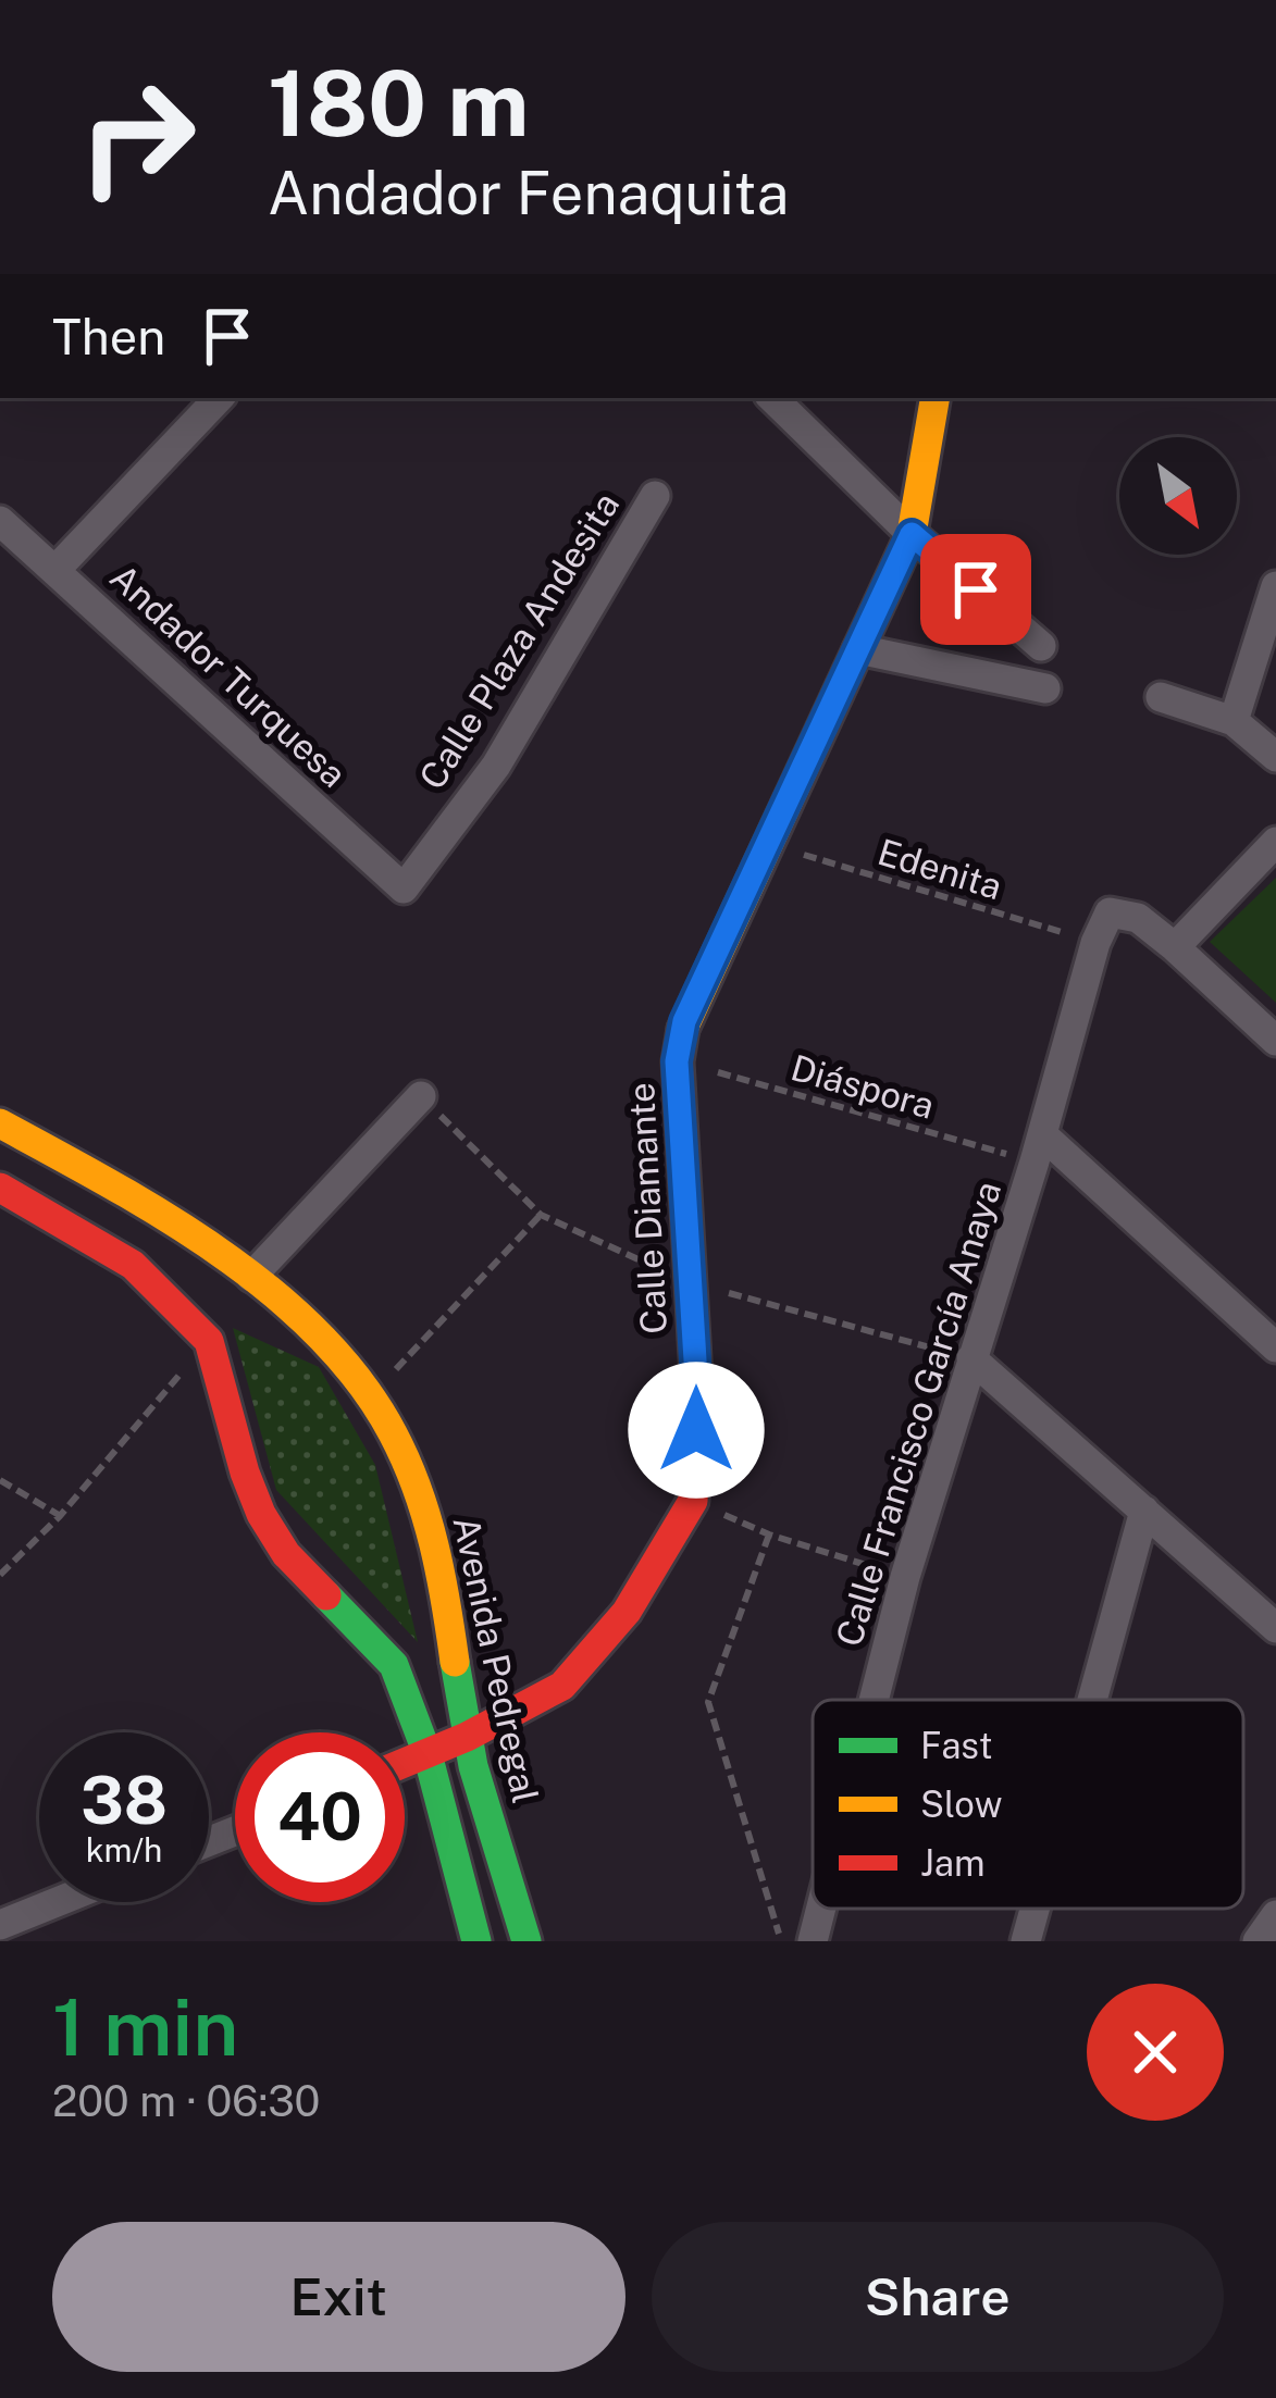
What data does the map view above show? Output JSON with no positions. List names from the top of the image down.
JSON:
{
  "streets": {
    "street": [
      "Calle Plaza Andesita",
      "Andador Turquesa",
      "Calle Diamante",
      "Calle Francisco García Anaya",
      "Avenida Pedregal"
    ],
    "path": ["Edenita", "Diáspora"]
  },
  "crossings": [
    ["Calle Plaza Andesita", "Andador Turquesa"],
    ["Edenita", "Calle Diamante"],
    ["Edenita", "Calle Francisco García Anaya"],
    ["Diáspora", "Calle Diamante"],
    ["Diáspora", "Calle Francisco García Anaya"],
    ["Calle Diamante", "Avenida Pedregal"]
  ],
  "legend": ["Fast", "Slow", "Jam"],
  "north": "bottom right",
  "page": {
    "turn": ["180 m", "Andador Fenaquita"],
    "then": "Then",
    "speed": "38 km/h",
    "limit": "40",
    "heading": ["1 min", "200 m · 06:30"],
    "buttons": ["Exit", "Share"]
  }
}
